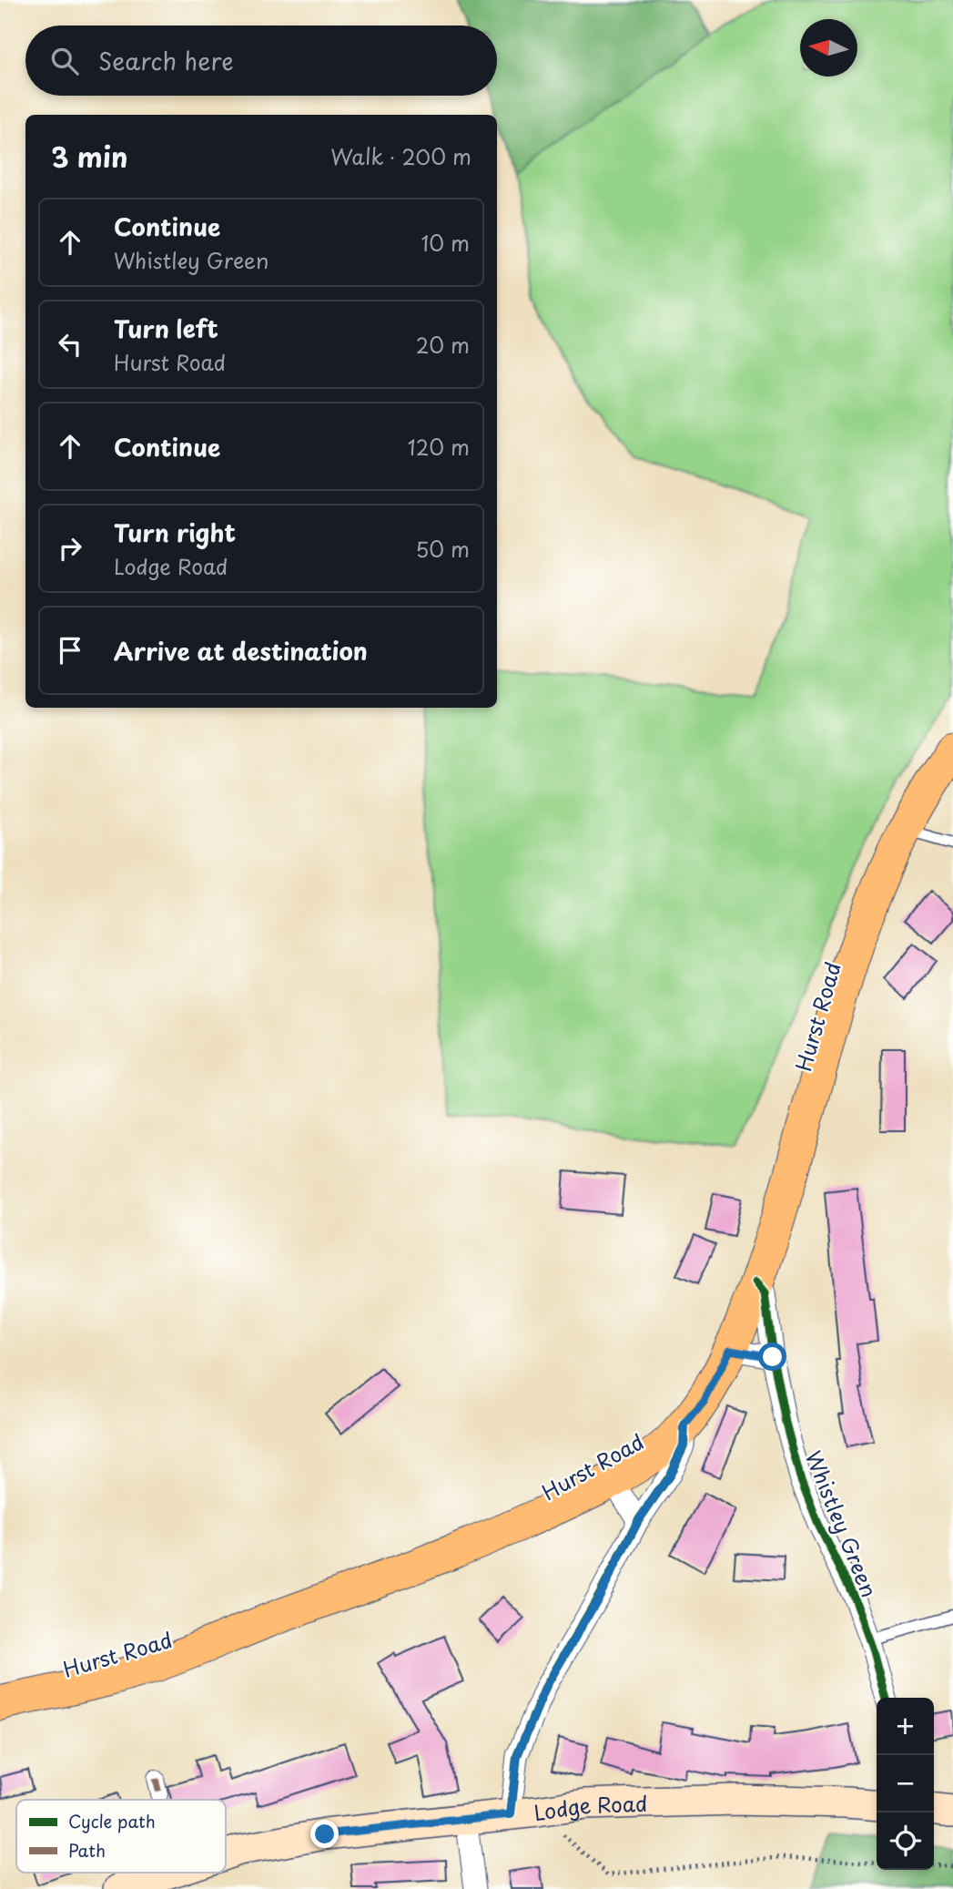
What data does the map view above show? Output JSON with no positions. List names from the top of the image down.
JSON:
{
  "streets": {
    "main road": ["Hurst Road", "Lodge Road"],
    "street": ["Whistley Green"]
  },
  "crossings": [
    ["Hurst Road", "Whistley Green"]
  ],
  "legend": ["Cycle path", "Path"],
  "north": "left",
  "page": {
    "search": "Search here",
    "heading": ["3 min", "Walk · 200 m"],
    "list": [
      ["Continue", "Whistley Green", "10 m"],
      ["Turn left", "Hurst Road", "20 m"],
      ["Continue", "120 m"],
      ["Turn right", "Lodge Road", "50 m"],
      "Arrive at destination"
    ],
    "map_buttons": ["+", "−"]
  }
}
